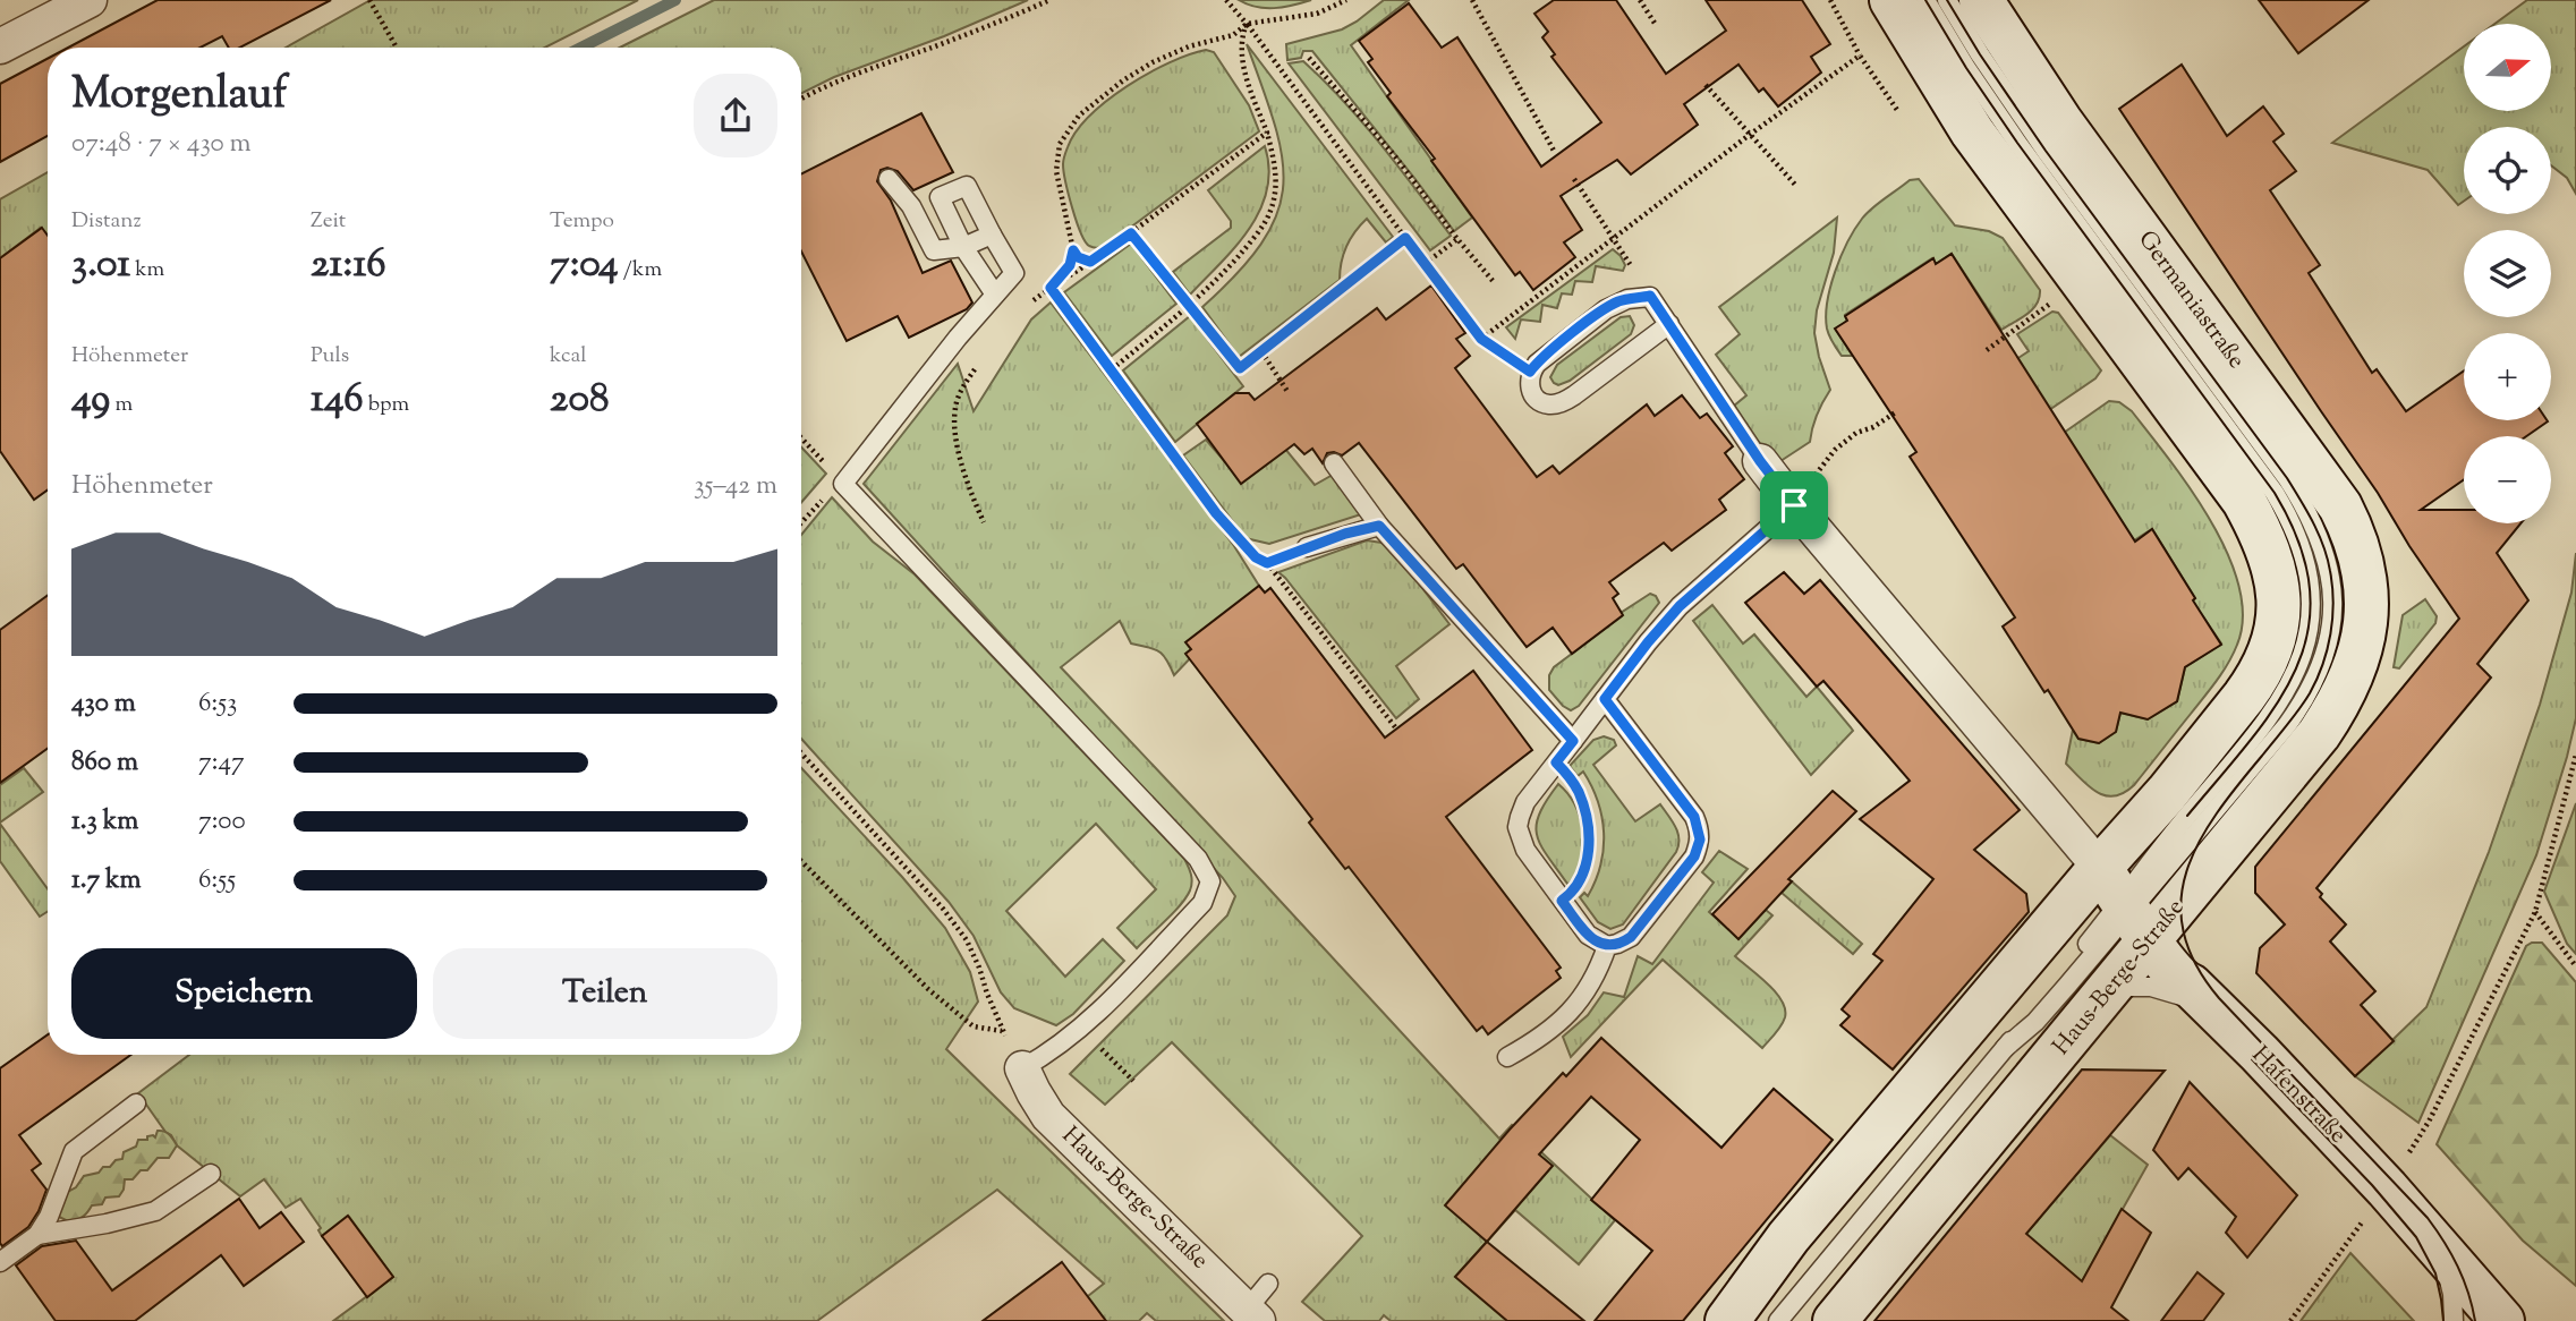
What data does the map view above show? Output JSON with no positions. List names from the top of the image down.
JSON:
{
  "streets": {
    "main road": ["Germaniastraße", "Haus-Berge-Straße", "Hafenstraße"]
  },
  "crossings": [
    ["Germaniastraße", "Haus-Berge-Straße"],
    ["Haus-Berge-Straße", "Hafenstraße"]
  ],
  "north": "right",
  "page": {
    "map_buttons": ["+", "−"],
    "heading": ["Morgenlauf", "07:48 · 7 × 430 m"],
    "stats": [
      ["Distanz", "3.01 km"],
      ["Zeit", "21:16"],
      ["Tempo", "7:04 /km"],
      ["Höhenmeter", "49 m"],
      ["Puls", "146 bpm"],
      ["kcal", "208"]
    ],
    "chart": ["Höhenmeter", "35–42 m"],
    "list": [
      {
        "name": "430 m",
        "note": "6:53"
      },
      {
        "name": "860 m",
        "note": "7:47"
      },
      {
        "name": "1.3 km",
        "note": "7:00"
      },
      {
        "name": "1.7 km",
        "note": "6:55"
      }
    ],
    "buttons": ["Speichern", "Teilen"]
  }
}
